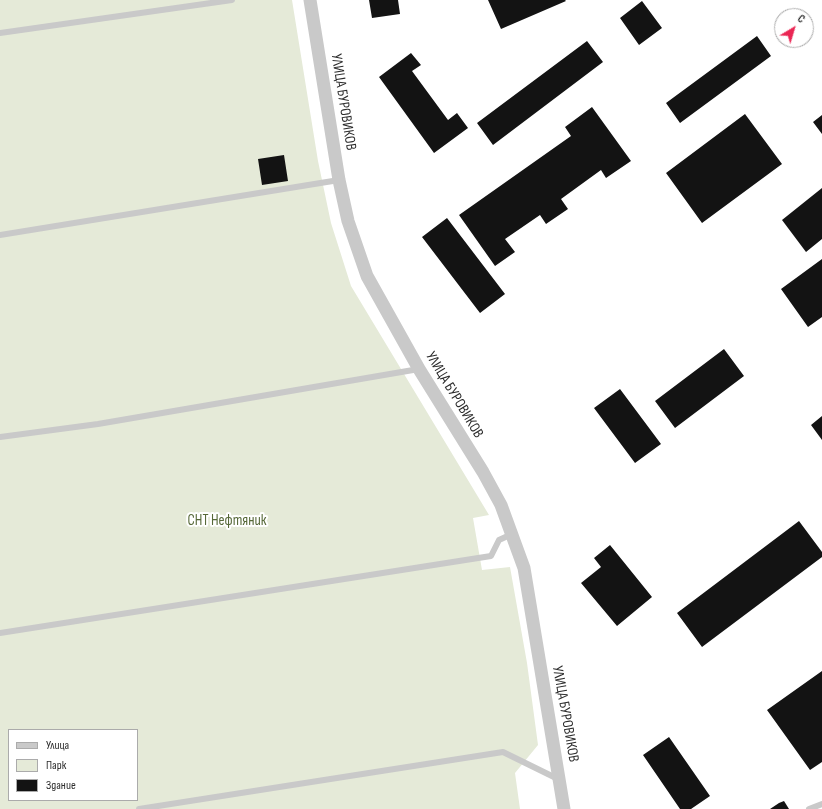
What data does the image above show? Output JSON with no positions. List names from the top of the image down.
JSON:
{
  "streets": {
    "street": ["УЛИЦА БУРОВИКОВ"]
  },
  "parks": ["СНТ Нефтяник"],
  "legend": ["Улица", "Парк", "Здание"],
  "north": "top right"
}
